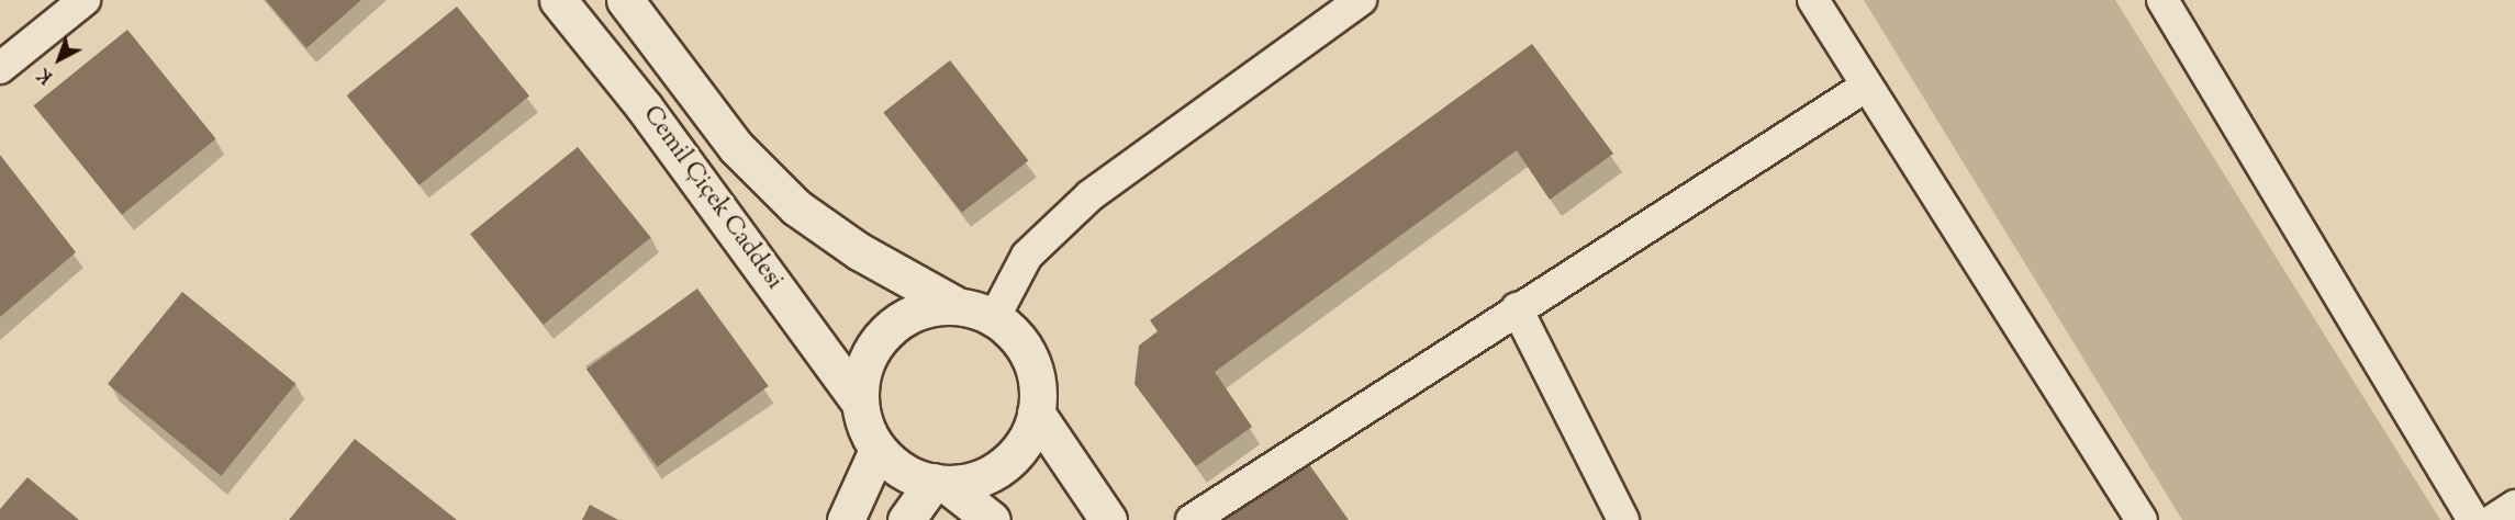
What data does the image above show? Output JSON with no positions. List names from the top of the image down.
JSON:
{
  "streets": {
    "street": ["Cemil Çiçek Caddesi"]
  },
  "north": "bottom left"
}
